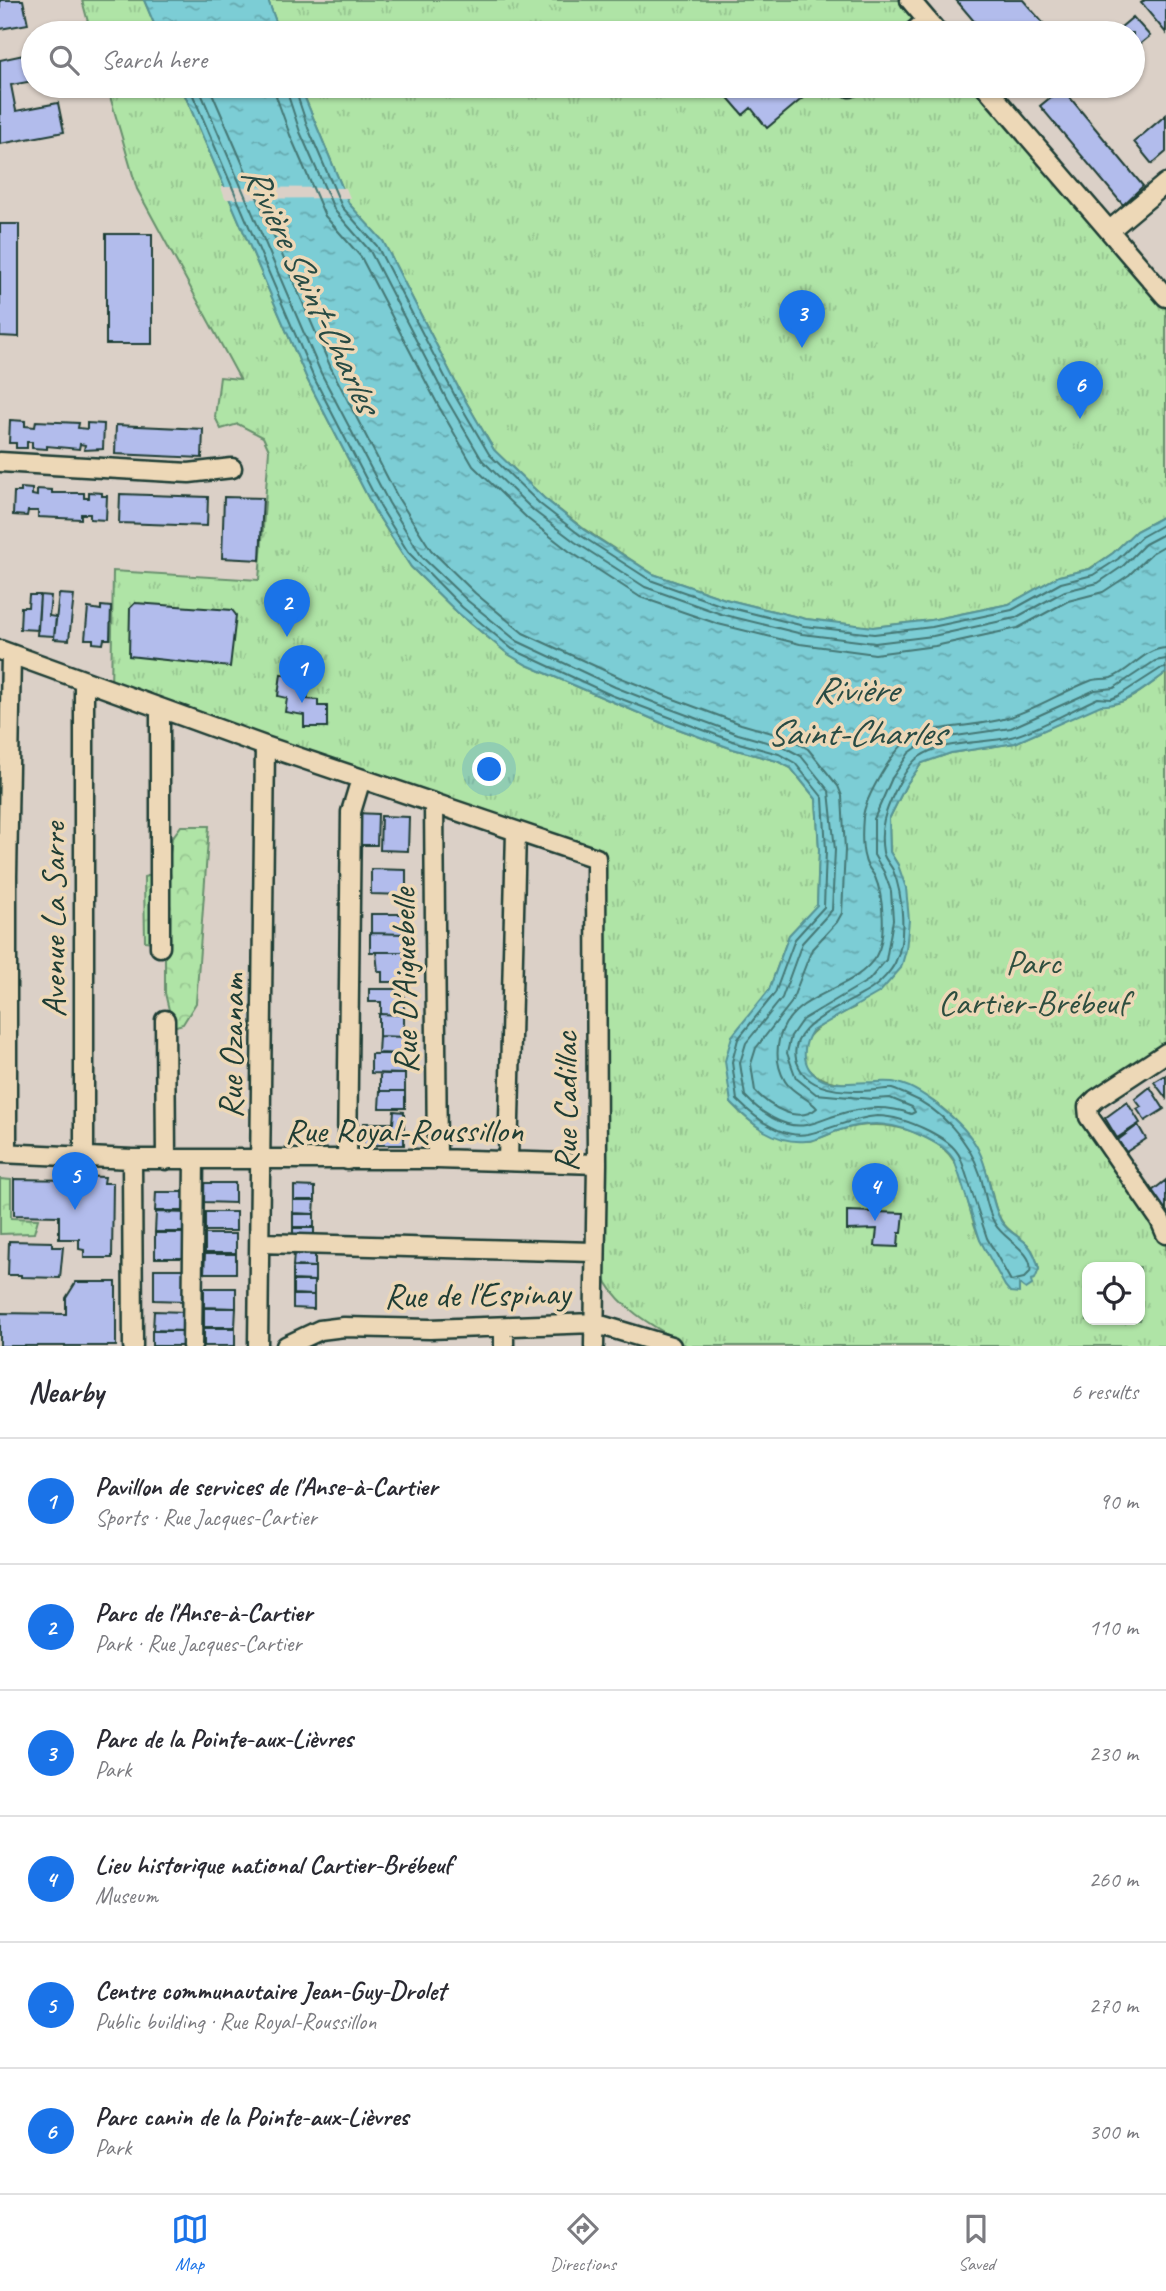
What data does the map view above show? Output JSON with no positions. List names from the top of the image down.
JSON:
{
  "streets": {
    "street": [
      "Avenue La Sarre",
      "Rue D'Aiguebelle",
      "Rue Ozanam",
      "Rue Cadillac",
      "Rue Royal-Roussillon",
      "Rue de l'Espinay"
    ]
  },
  "crossings": [
    ["Avenue La Sarre", "Rue Royal-Roussillon"],
    ["Rue D'Aiguebelle", "Rue Royal-Roussillon"],
    ["Rue Ozanam", "Rue Royal-Roussillon"],
    ["Rue Cadillac", "Rue Royal-Roussillon"],
    ["Rue Cadillac", "Rue de l'Espinay"]
  ],
  "water": ["Rivière Saint-Charles"],
  "parks": ["Parc Cartier-Brébeuf"],
  "page": {
    "search": "Search here",
    "pins": [
      "3",
      "6",
      "2",
      "1",
      "5",
      "4"
    ],
    "heading": ["Nearby", "6 results"],
    "list": [
      {
        "mark": "1",
        "name": "Pavillon de services de l'Anse-à-Cartier",
        "note": "Sports · Rue Jacques-Cartier",
        "value": "90 m"
      },
      {
        "mark": "2",
        "name": "Parc de l'Anse-à-Cartier",
        "note": "Park · Rue Jacques-Cartier",
        "value": "110 m"
      },
      {
        "mark": "3",
        "name": "Parc de la Pointe-aux-Lièvres",
        "note": "Park",
        "value": "230 m"
      },
      {
        "mark": "4",
        "name": "Lieu historique national Cartier-Brébeuf",
        "note": "Museum",
        "value": "260 m"
      },
      {
        "mark": "5",
        "name": "Centre communautaire Jean-Guy-Drolet",
        "note": "Public building · Rue Royal-Roussillon",
        "value": "270 m"
      },
      {
        "mark": "6",
        "name": "Parc canin de la Pointe-aux-Lièvres",
        "note": "Park",
        "value": "300 m"
      }
    ],
    "nav": ["Map", "Directions", "Saved"]
  }
}
